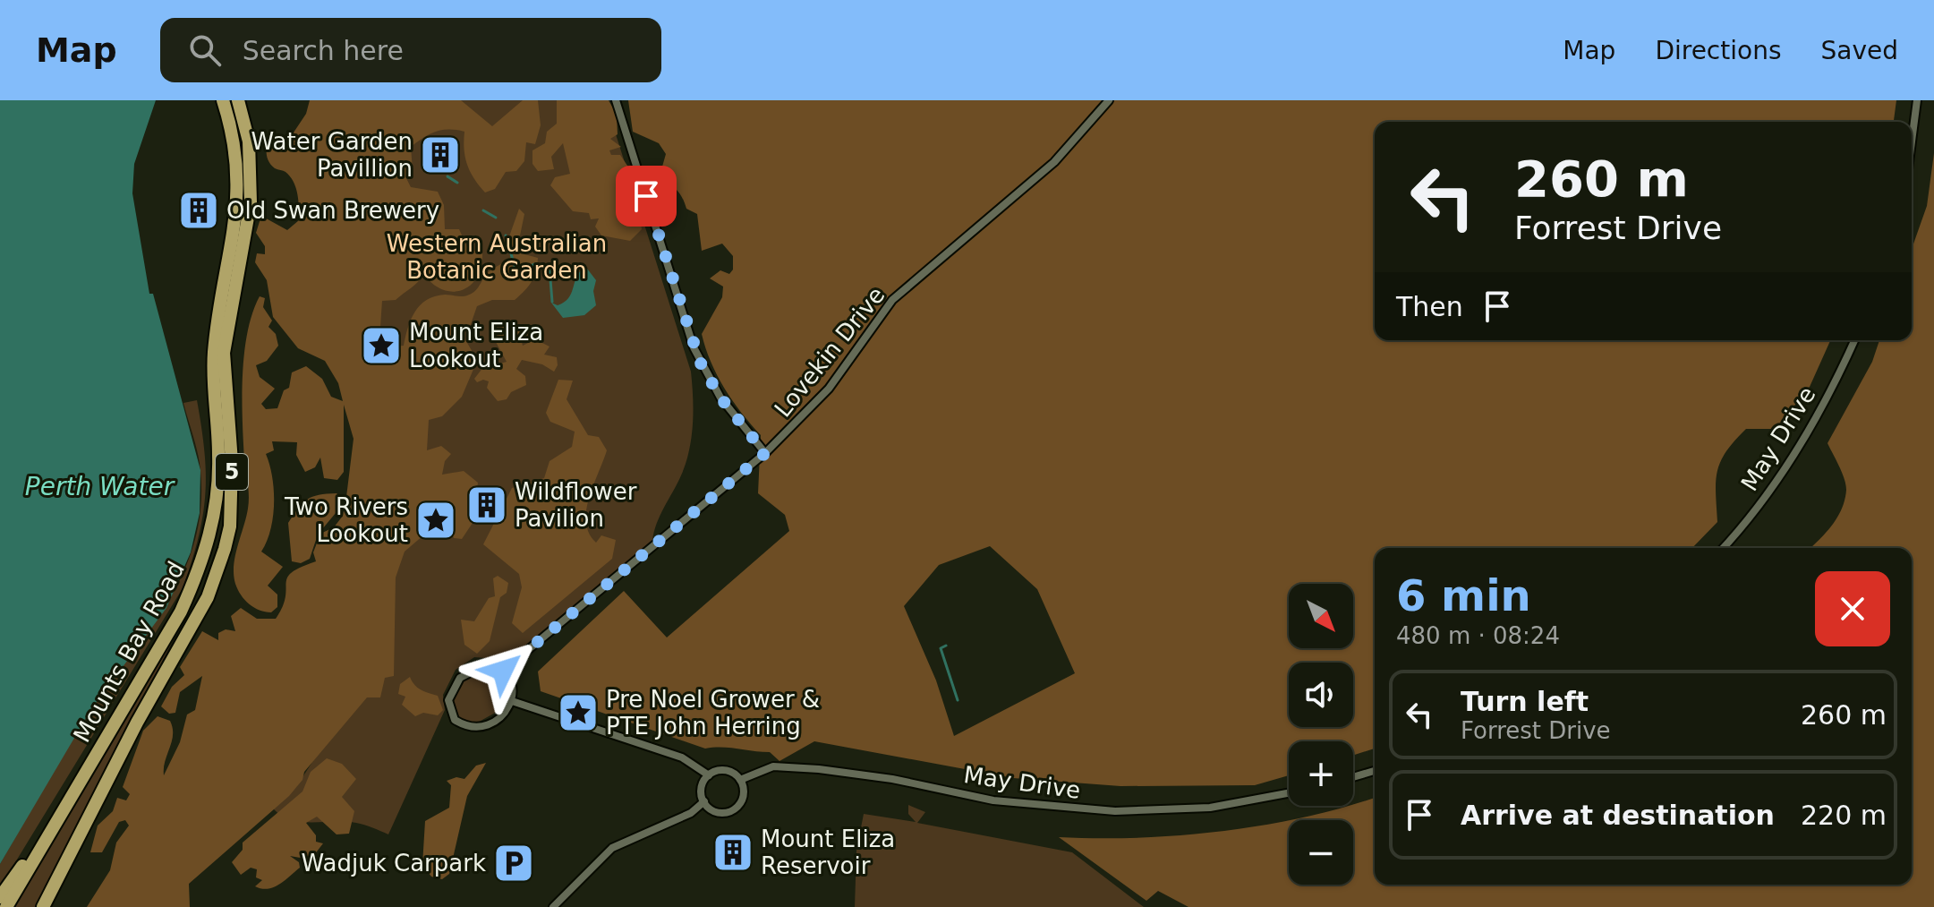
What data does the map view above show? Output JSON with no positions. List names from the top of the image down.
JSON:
{
  "streets": {
    "highway": ["5", "Mounts Bay Road"],
    "street": ["Lovekin Drive", "May Drive"]
  },
  "crossings": [
    ["5", "Mounts Bay Road"]
  ],
  "water": ["Perth Water"],
  "parks": ["Western Australian Botanic Garden"],
  "places": {
    "building": [
      "Water Garden Pavillion",
      "Old Swan Brewery",
      "Wildflower Pavilion",
      "Mount Eliza Reservoir"
    ],
    "place": ["Mount Eliza Lookout", "Two Rivers Lookout", "Pre Noel Grower & PTE John Herring"],
    "parking": ["Wadjuk Carpark"]
  },
  "north": "bottom right",
  "page": {
    "header": "Map",
    "search": "Search here",
    "nav": ["Map", "Directions", "Saved"],
    "turn": ["260 m", "Forrest Drive"],
    "then": "Then",
    "heading": ["6 min", "480 m · 08:24"],
    "map_buttons": ["+", "−"],
    "list": [
      {
        "name": "Turn left",
        "note": "Forrest Drive",
        "value": "260 m"
      },
      {
        "name": "Arrive at destination",
        "value": "220 m"
      }
    ]
  }
}
